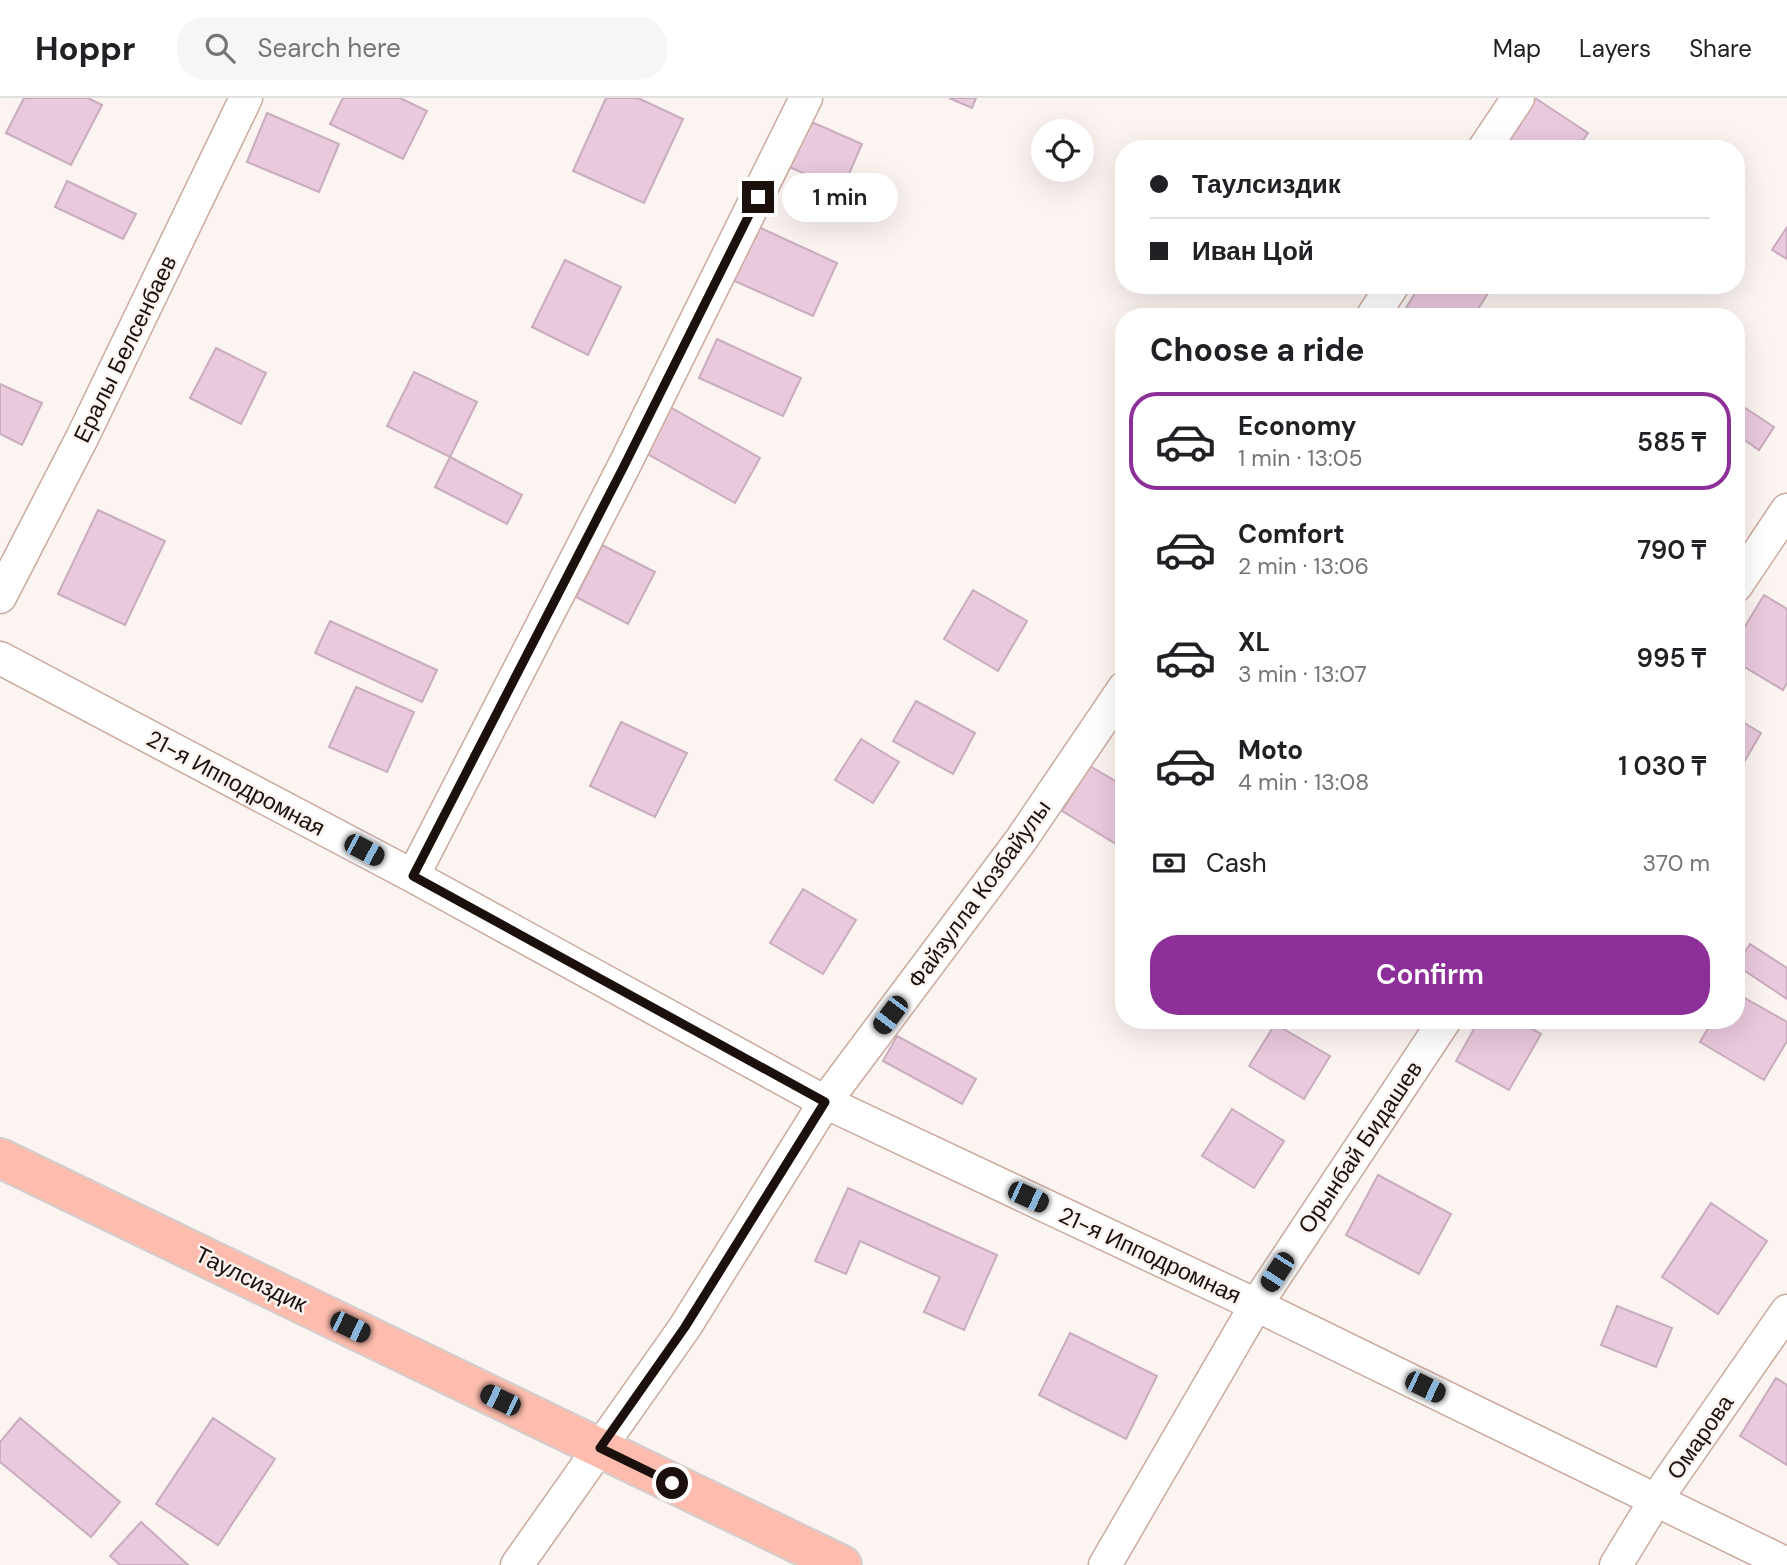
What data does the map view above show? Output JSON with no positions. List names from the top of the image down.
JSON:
{
  "streets": {
    "main road": ["Таулсиздик"],
    "street": [
      "Ералы Белсенбаев",
      "21-я Ипподромная",
      "Файзулла Козбайулы",
      "Орынбай Бидашев",
      "Омарова"
    ]
  },
  "crossings": [
    ["21-я Ипподромная", "Файзулла Козбайулы"],
    ["21-я Ипподромная", "Орынбай Бидашев"],
    ["21-я Ипподромная", "Омарова"],
    ["Файзулла Козбайулы", "Таулсиздик"]
  ],
  "page": {
    "header": "Hoppr",
    "search": "Search here",
    "nav": ["Map", "Layers", "Share"],
    "banner": ["Таулсиздик", "Иван Цой"],
    "bubble": "1 min",
    "heading": "Choose a ride",
    "list": [
      {
        "name": "Economy",
        "note": "1 min · 13:05",
        "value": "585 ₸"
      },
      {
        "name": "Comfort",
        "note": "2 min · 13:06",
        "value": "790 ₸"
      },
      {
        "name": "XL",
        "note": "3 min · 13:07",
        "value": "995 ₸"
      },
      {
        "name": "Moto",
        "note": "4 min · 13:08",
        "value": "1 030 ₸"
      }
    ],
    "pay": ["Cash", "370 m"],
    "buttons": "Confirm"
  }
}
